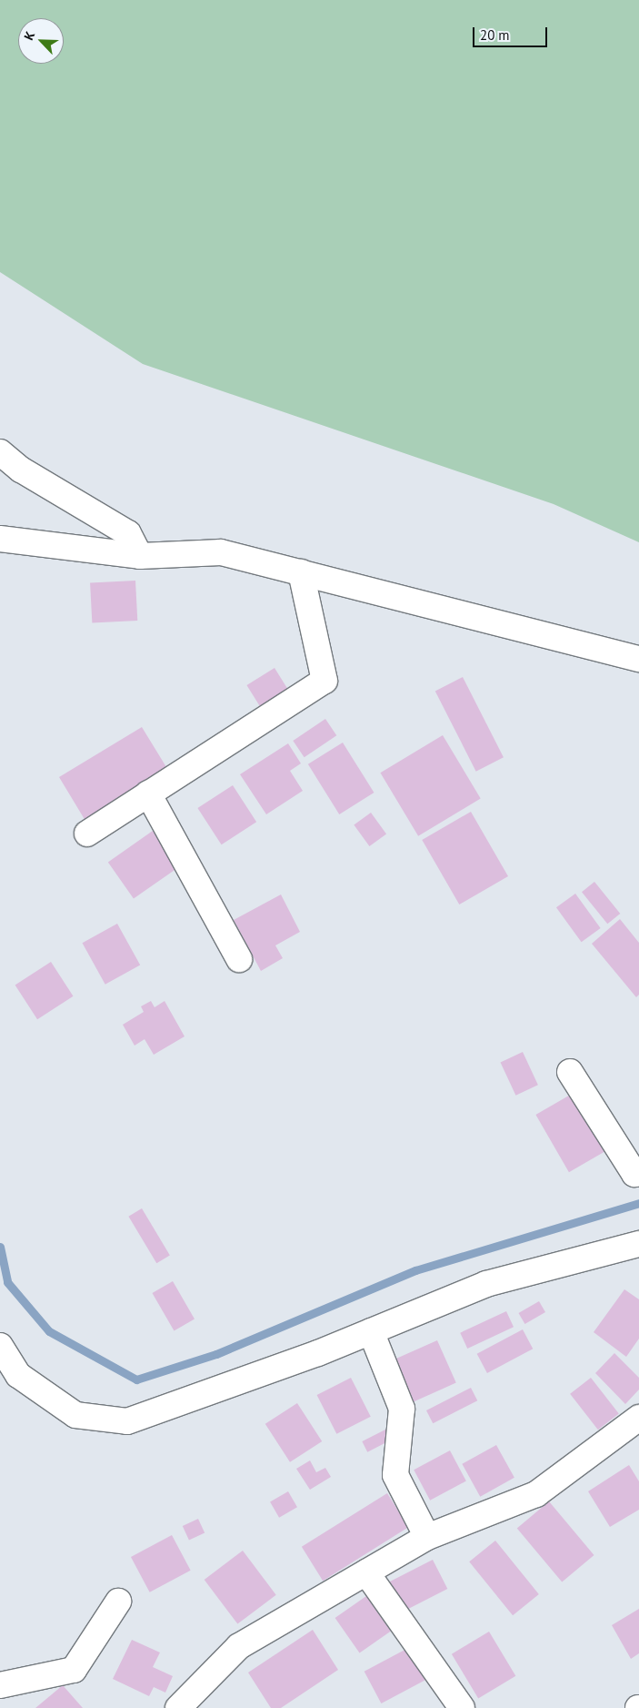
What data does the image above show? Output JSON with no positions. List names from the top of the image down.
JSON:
{
  "scale_bar": "20 m",
  "north": "top left"
}
